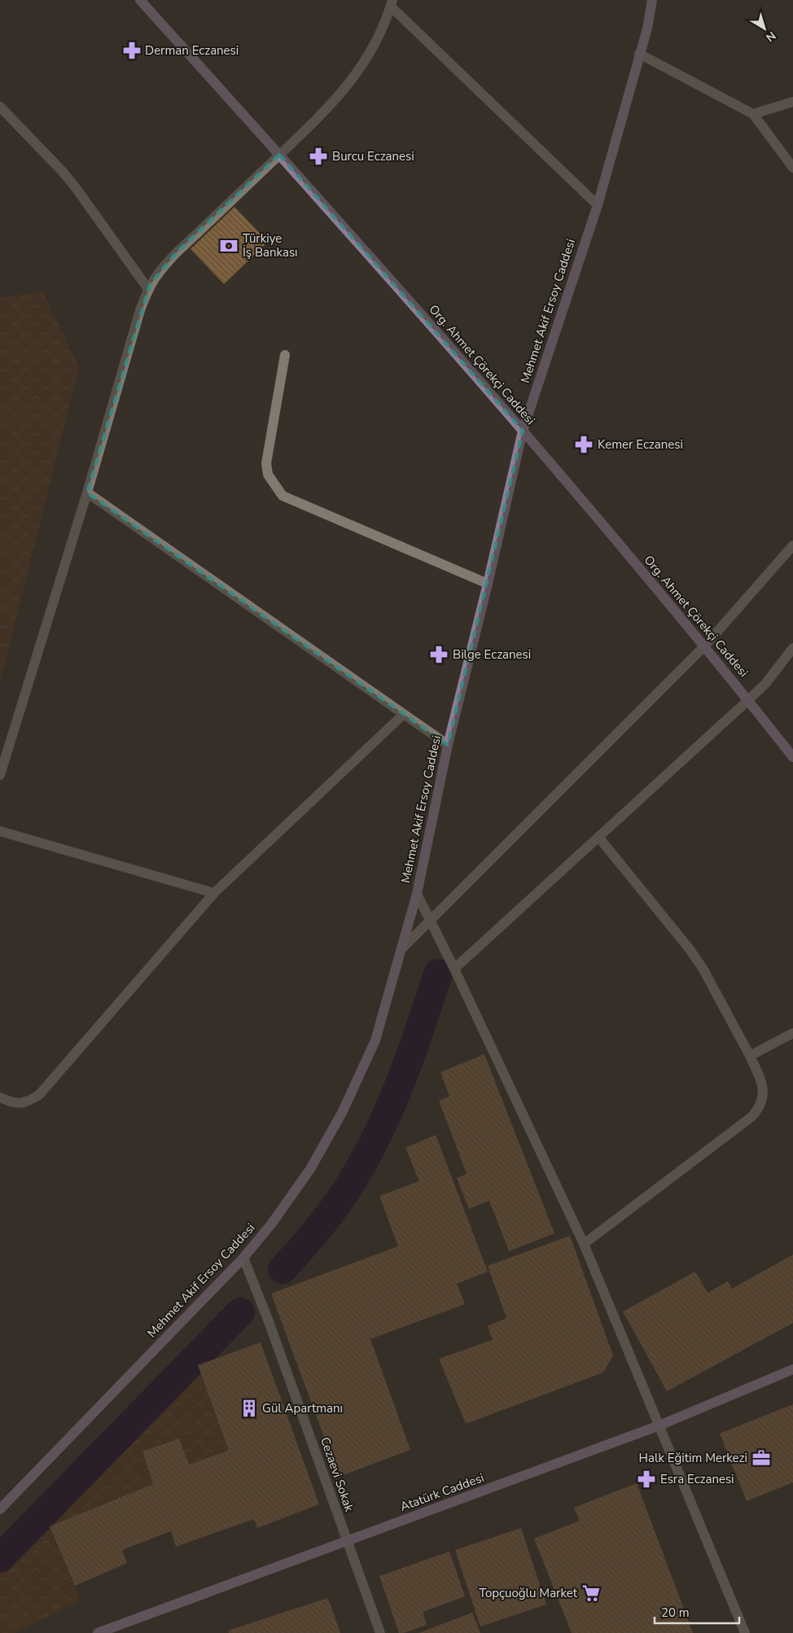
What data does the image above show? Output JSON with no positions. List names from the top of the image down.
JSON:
{
  "streets": {
    "street": [
      "Mehmet Akif Ersoy Caddesi",
      "Org. Ahmet Çörekçi Caddesi",
      "Cezaevi Sokak",
      "Atatürk Caddesi"
    ]
  },
  "crossings": [
    ["Mehmet Akif Ersoy Caddesi", "Org. Ahmet Çörekçi Caddesi"],
    ["Mehmet Akif Ersoy Caddesi", "Cezaevi Sokak"],
    ["Cezaevi Sokak", "Atatürk Caddesi"]
  ],
  "places": {
    "pharmacy": [
      "Derman Eczanesi",
      "Burcu Eczanesi",
      "Kemer Eczanesi",
      "Bilge Eczanesi",
      "Esra Eczanesi"
    ],
    "bank": ["Türkiye İş Bankası"],
    "building": ["Gül Apartmanı"],
    "office": ["Halk Eğitim Merkezi"],
    "supermarket": ["Topçuoğlu Market"]
  },
  "scale_bar": "20 m",
  "north": "bottom right"
}
